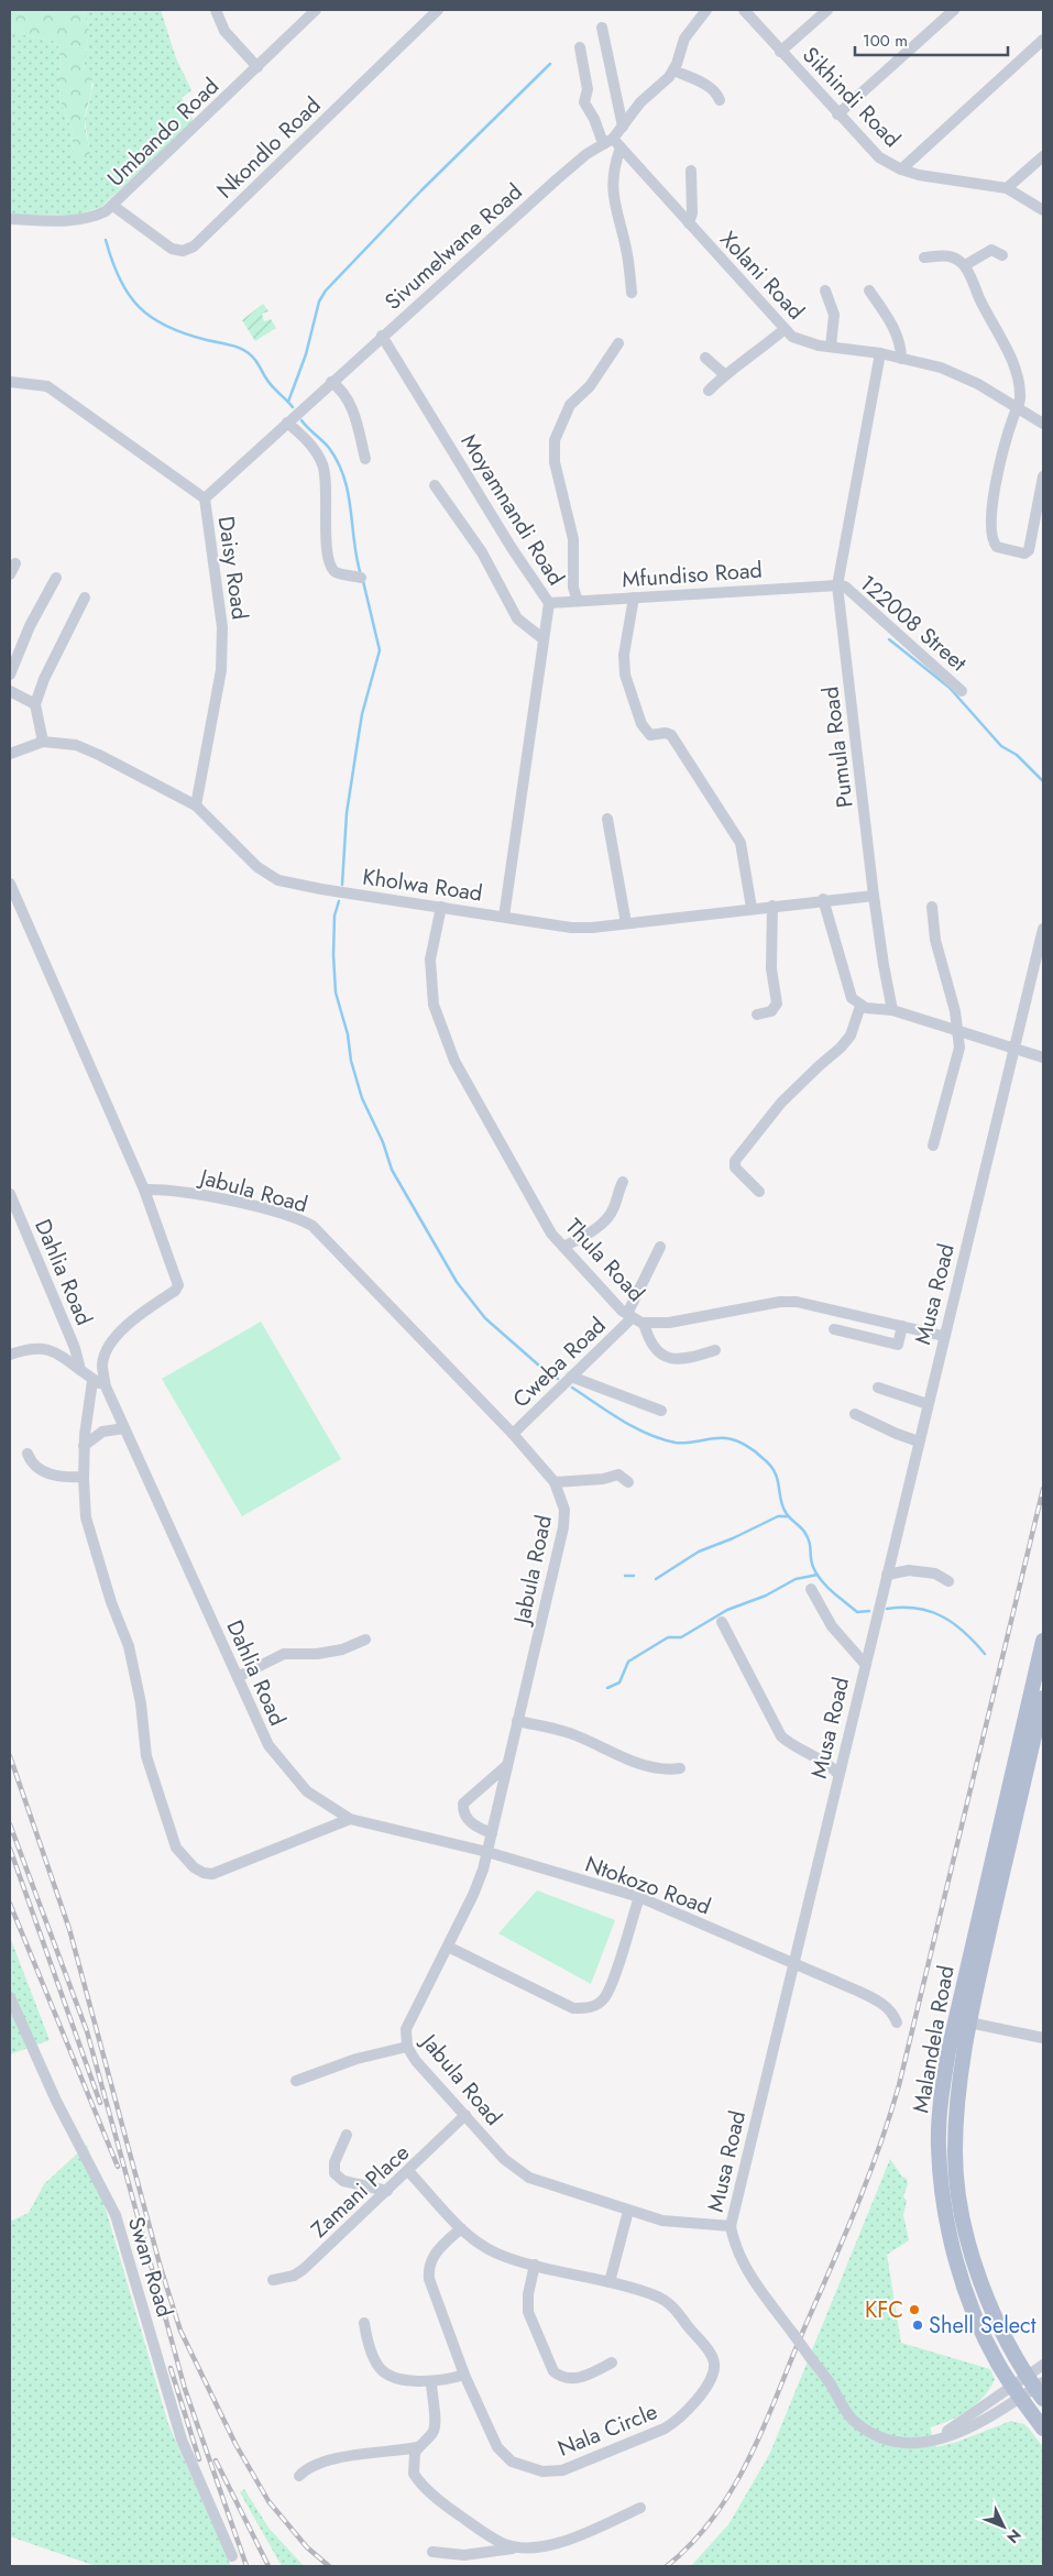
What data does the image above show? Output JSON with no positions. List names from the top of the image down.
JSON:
{
  "streets": {
    "main road": ["Malandela Road"],
    "street": [
      "Sikhindi Road",
      "Umbando Road",
      "Nkondlo Road",
      "Sivumelwane Road",
      "Xolani Road",
      "Moyamnandi Road",
      "Daisy Road",
      "Mfundiso Road",
      "122008 Street",
      "Pumula Road",
      "Kholwa Road",
      "Jabula Road",
      "Thula Road",
      "Dahlia Road",
      "Musa Road",
      "Cweba Road",
      "Ntokozo Road",
      "Zamani Place",
      "Swan Road",
      "Nala Circle"
    ]
  },
  "crossings": [
    ["Umbando Road", "Nkondlo Road"],
    ["Sivumelwane Road", "Xolani Road"],
    ["Sivumelwane Road", "Moyamnandi Road"],
    ["Sivumelwane Road", "Daisy Road"],
    ["Xolani Road", "Pumula Road"],
    ["Moyamnandi Road", "Mfundiso Road"],
    ["Moyamnandi Road", "Kholwa Road"],
    ["Daisy Road", "Kholwa Road"],
    ["Mfundiso Road", "122008 Street"],
    ["Mfundiso Road", "Pumula Road"],
    ["122008 Street", "Pumula Road"],
    ["Pumula Road", "Kholwa Road"],
    ["Kholwa Road", "Thula Road"],
    ["Jabula Road", "Dahlia Road"],
    ["Jabula Road", "Musa Road"],
    ["Jabula Road", "Cweba Road"],
    ["Jabula Road", "Ntokozo Road"],
    ["Jabula Road", "Zamani Place"],
    ["Thula Road", "Musa Road"],
    ["Thula Road", "Cweba Road"],
    ["Dahlia Road", "Ntokozo Road"],
    ["Musa Road", "Ntokozo Road"],
    ["Musa Road", "Malandela Road"],
    ["Zamani Place", "Nala Circle"]
  ],
  "places": ["KFC", "Shell Select"],
  "scale_bar": "100 m",
  "north": "bottom right"
}
